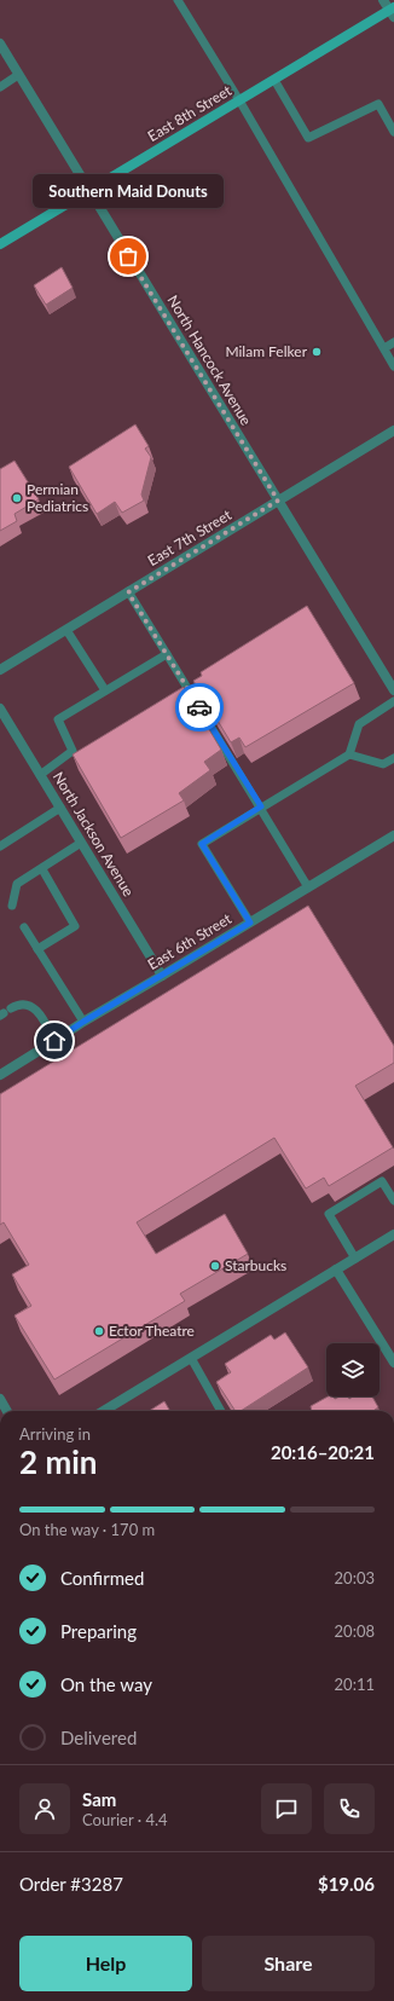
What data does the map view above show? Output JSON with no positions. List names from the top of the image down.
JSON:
{
  "streets": {
    "main road": ["East 8th Street"],
    "street": [
      "North Hancock Avenue",
      "East 7th Street",
      "North Jackson Avenue",
      "East 6th Street"
    ]
  },
  "crossings": [
    ["East 8th Street", "North Hancock Avenue"],
    ["North Hancock Avenue", "East 7th Street"],
    ["North Jackson Avenue", "East 6th Street"]
  ],
  "places": [
    "Southern Maid Donuts",
    "Milam Felker",
    "Permian Pediatrics",
    "Starbucks",
    "Ector Theatre"
  ],
  "page": {
    "bubble": "Southern Maid Donuts",
    "heading": ["2 min", "Arriving in", "20:16–20:21"],
    "panel": [
      "Sam",
      "Courier · 4.4",
      "Order #3287",
      "$19.06"
    ],
    "bar": "On the way · 170 m",
    "list": [
      ["Confirmed", "20:03"],
      ["Preparing", "20:08"],
      ["On the way", "20:11"],
      "Delivered"
    ],
    "buttons": ["Help", "Share"]
  }
}
